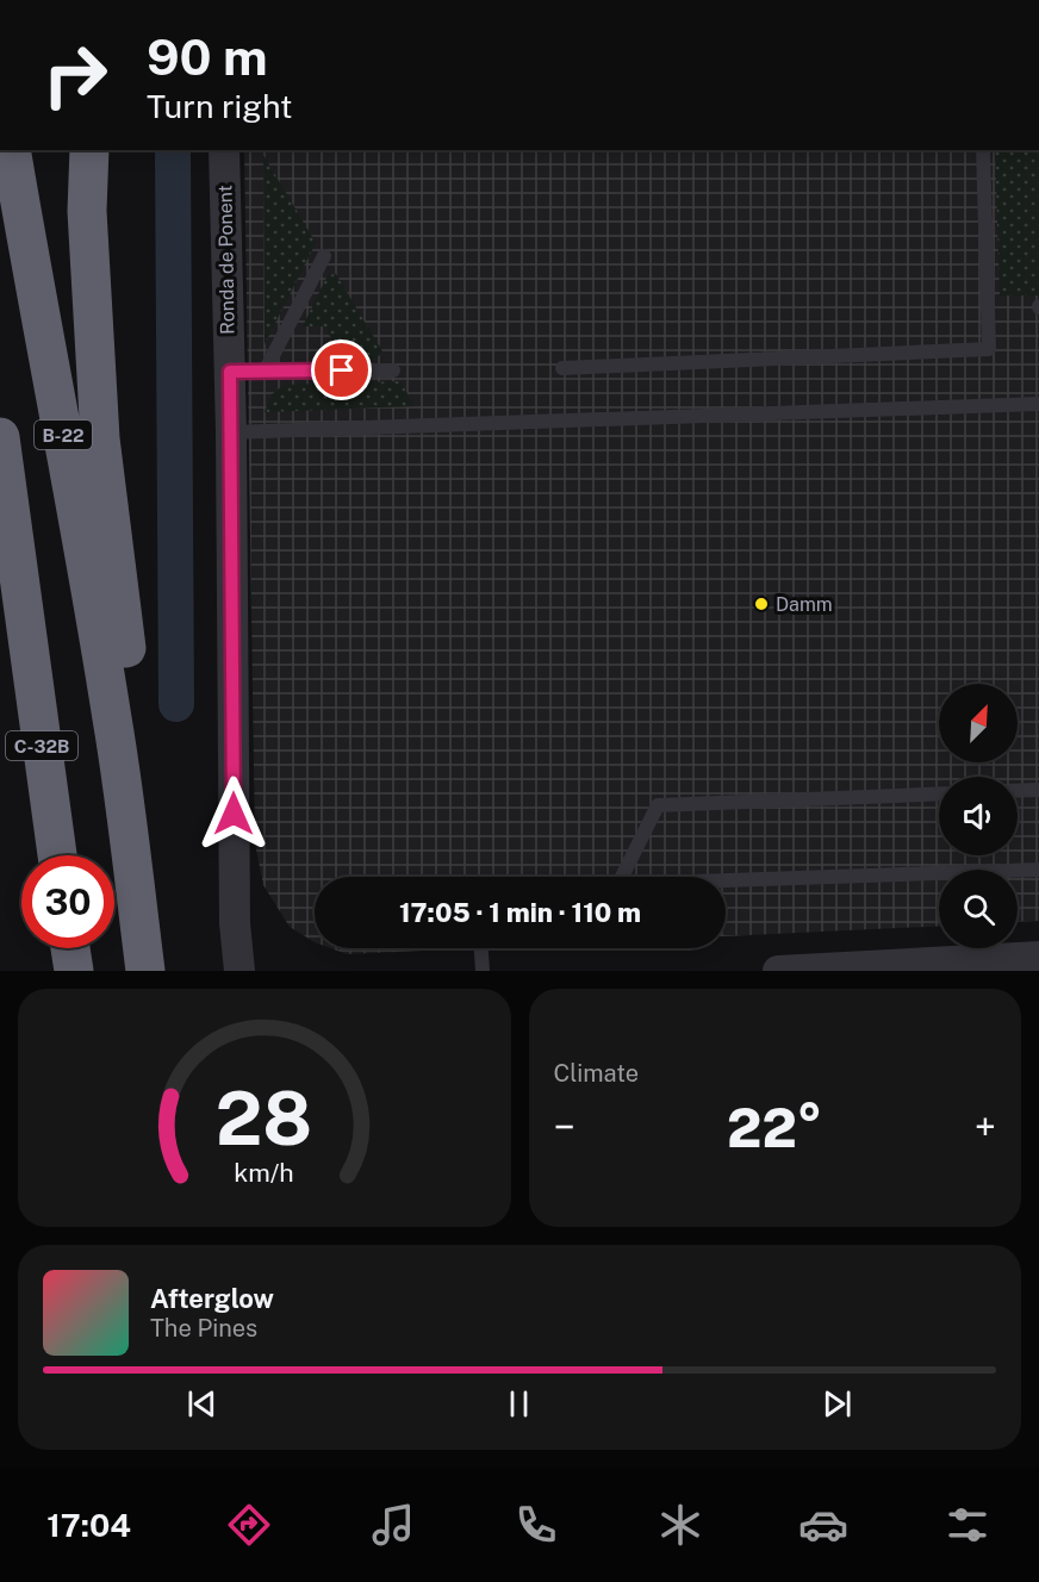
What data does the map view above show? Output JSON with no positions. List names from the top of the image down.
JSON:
{
  "streets": {
    "highway": ["B-22", "C-32B"],
    "street": ["Ronda de Ponent"]
  },
  "places": ["Damm"],
  "north": "top right",
  "page": {
    "turn": ["90 m", "Turn right"],
    "limit": "30",
    "trip": "17:05 · 1 min · 110 m",
    "tile": "Climate",
    "heat": ["−", "22°", "+"],
    "song": ["Afterglow", "The Pines"],
    "tabs": "17:04",
    "gauge": ["28", "km/h"]
  }
}
